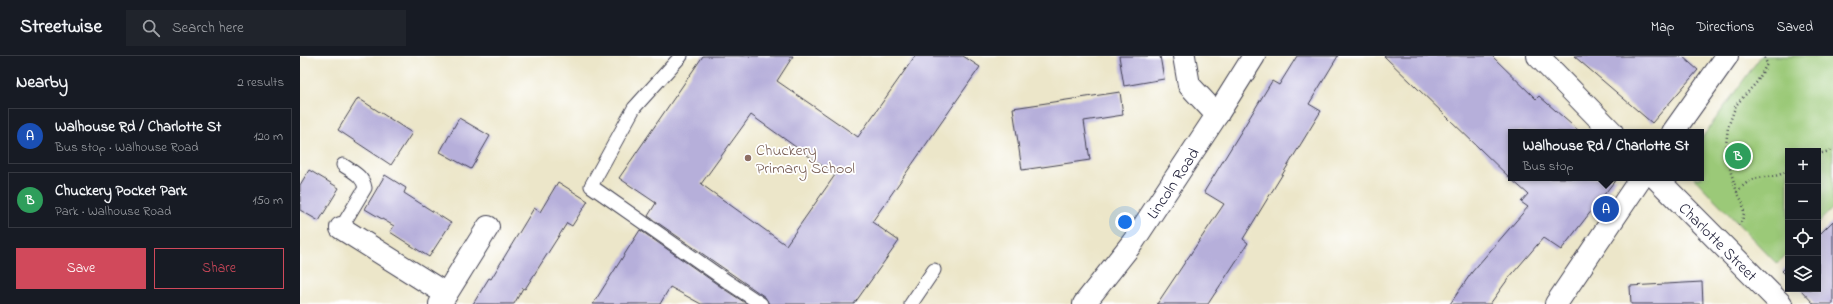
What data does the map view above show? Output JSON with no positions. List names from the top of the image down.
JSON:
{
  "streets": {
    "street": ["Lincoln Road", "Charlotte Street"]
  },
  "places": ["Chuckery Primary School"],
  "page": {
    "header": "Streetwise",
    "search": "Search here",
    "nav": ["Map", "Directions", "Saved"],
    "heading": ["Nearby", "2 results"],
    "list": [
      {
        "mark": "A",
        "name": "Walhouse Rd / Charlotte St",
        "note": "Bus stop · Walhouse Road",
        "value": "120 m"
      },
      {
        "mark": "B",
        "name": "Chuckery Pocket Park",
        "note": "Park · Walhouse Road",
        "value": "150 m"
      }
    ],
    "popup": ["Walhouse Rd / Charlotte St", "Bus stop"],
    "pins": ["B", "A"],
    "map_buttons": ["+", "−"],
    "buttons": ["Save", "Share"]
  }
}
